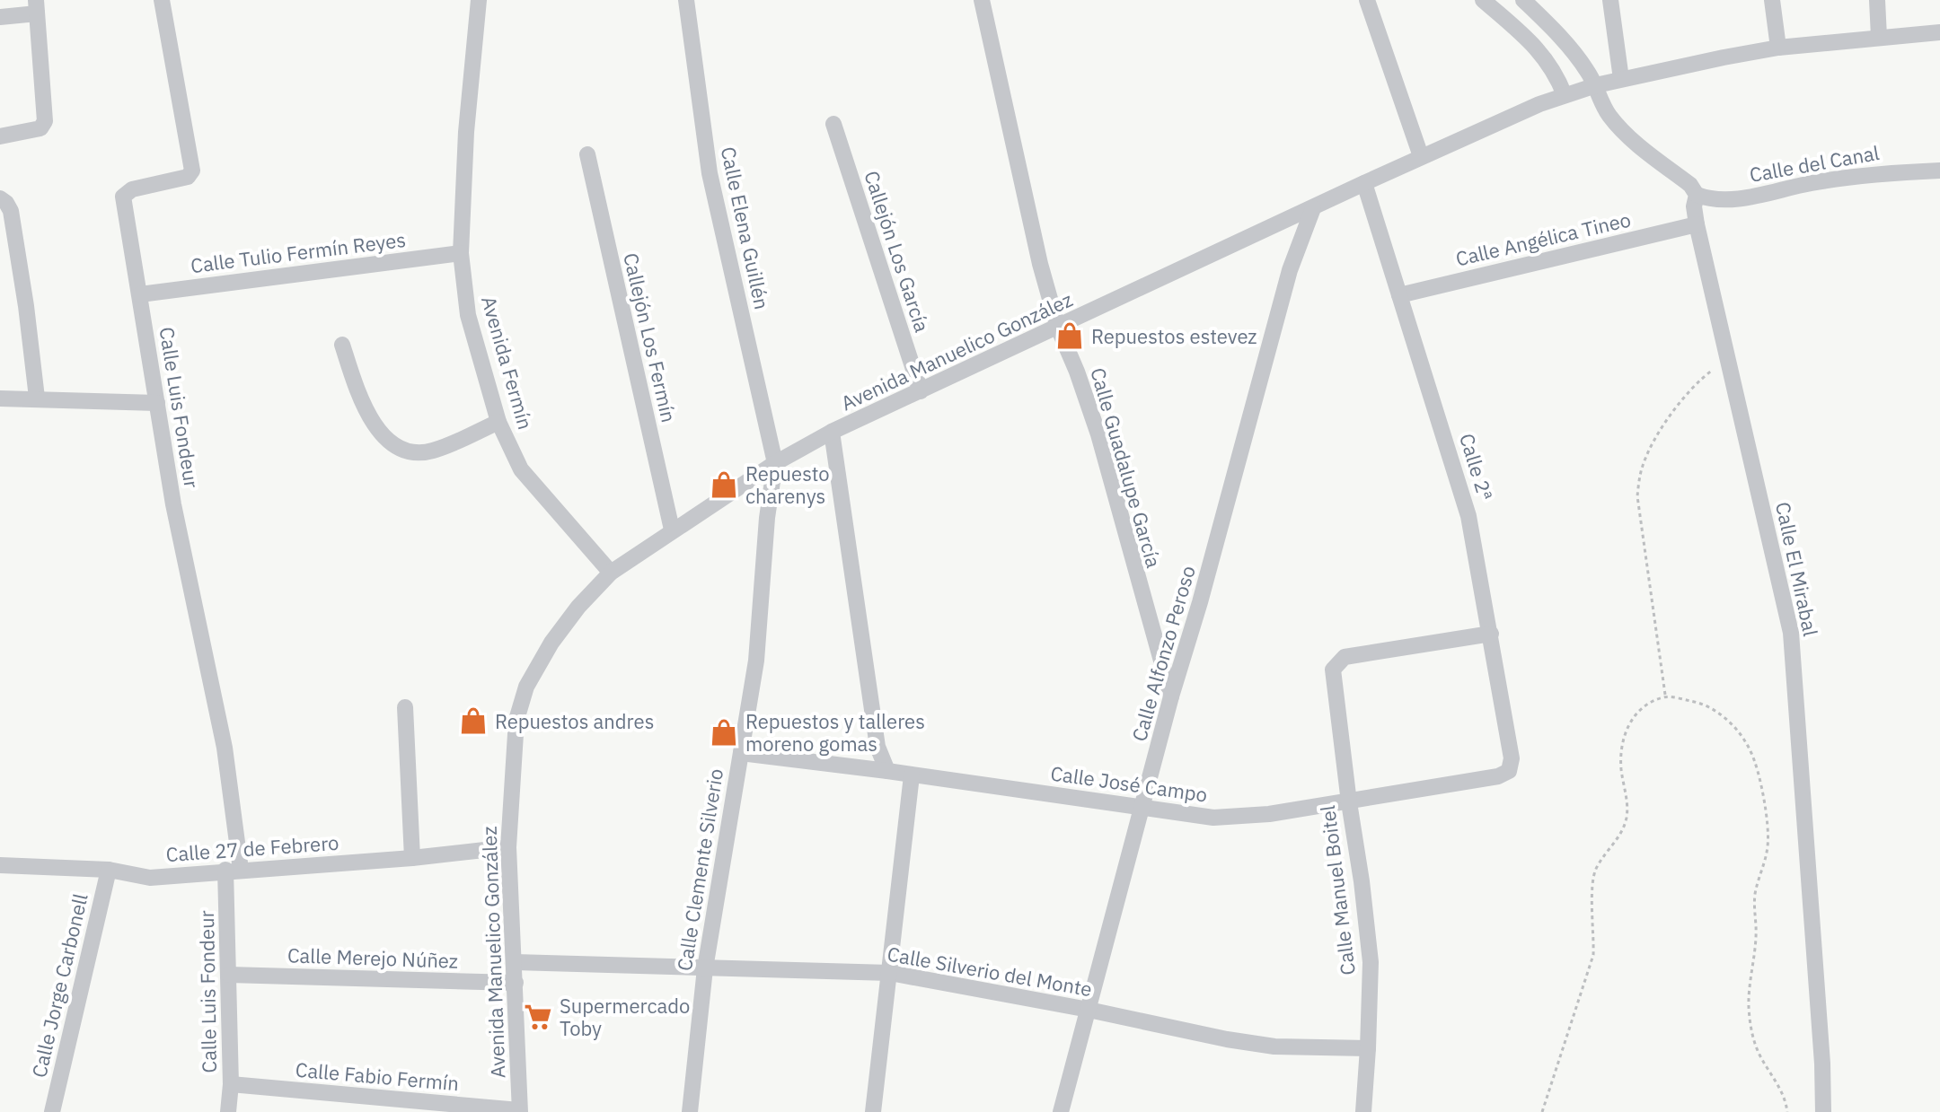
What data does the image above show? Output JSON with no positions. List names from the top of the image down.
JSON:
{
  "streets": {
    "street": [
      "Calle del Canal",
      "Calle Elena Guillén",
      "Calle Angélica Tineo",
      "Callejón Los García",
      "Calle Tulio Fermín Reyes",
      "Callejón Los Fermín",
      "Avenida Manuelico González",
      "Avenida Fermín",
      "Calle Luis Fondeur",
      "Calle 2ª",
      "Calle Guadalupe García",
      "Calle El Mirabal",
      "Calle Alfonzo Peroso",
      "Calle José Campo",
      "Calle 27 de Febrero",
      "Calle Clemente Silverio",
      "Calle Manuel Boitel",
      "Calle Merejo Núñez",
      "Calle Silverio del Monte",
      "Calle Jorge Carbonell",
      "Calle Fabio Fermín"
    ]
  },
  "crossings": [
    ["Calle del Canal", "Calle El Mirabal"],
    ["Calle Elena Guillén", "Avenida Manuelico González"],
    ["Calle Elena Guillén", "Calle Clemente Silverio"],
    ["Calle Angélica Tineo", "Calle 2ª"],
    ["Calle Angélica Tineo", "Calle El Mirabal"],
    ["Callejón Los García", "Avenida Manuelico González"],
    ["Calle Tulio Fermín Reyes", "Avenida Fermín"],
    ["Calle Tulio Fermín Reyes", "Calle Luis Fondeur"],
    ["Callejón Los Fermín", "Avenida Manuelico González"],
    ["Avenida Manuelico González", "Avenida Fermín"],
    ["Avenida Manuelico González", "Calle 2ª"],
    ["Avenida Manuelico González", "Calle Guadalupe García"],
    ["Avenida Manuelico González", "Calle Alfonzo Peroso"],
    ["Avenida Manuelico González", "Calle 27 de Febrero"],
    ["Avenida Manuelico González", "Calle Clemente Silverio"],
    ["Avenida Manuelico González", "Calle Merejo Núñez"],
    ["Avenida Manuelico González", "Calle Silverio del Monte"],
    ["Avenida Manuelico González", "Calle Fabio Fermín"],
    ["Calle Luis Fondeur", "Calle 27 de Febrero"],
    ["Calle Luis Fondeur", "Calle Merejo Núñez"],
    ["Calle Luis Fondeur", "Calle Fabio Fermín"],
    ["Calle 2ª", "Calle José Campo"],
    ["Calle 2ª", "Calle Manuel Boitel"],
    ["Calle Guadalupe García", "Calle Alfonzo Peroso"],
    ["Calle Alfonzo Peroso", "Calle José Campo"],
    ["Calle Alfonzo Peroso", "Calle Silverio del Monte"],
    ["Calle José Campo", "Calle Clemente Silverio"],
    ["Calle José Campo", "Calle Manuel Boitel"],
    ["Calle 27 de Febrero", "Calle Jorge Carbonell"],
    ["Calle Clemente Silverio", "Calle Silverio del Monte"],
    ["Calle Manuel Boitel", "Calle Silverio del Monte"]
  ],
  "places": {
    "shop": [
      "Repuestos estevez",
      "Repuesto charenys",
      "Repuestos andres",
      "Repuestos y talleres moreno gomas"
    ],
    "supermarket": ["Supermercado Toby"]
  }
}
